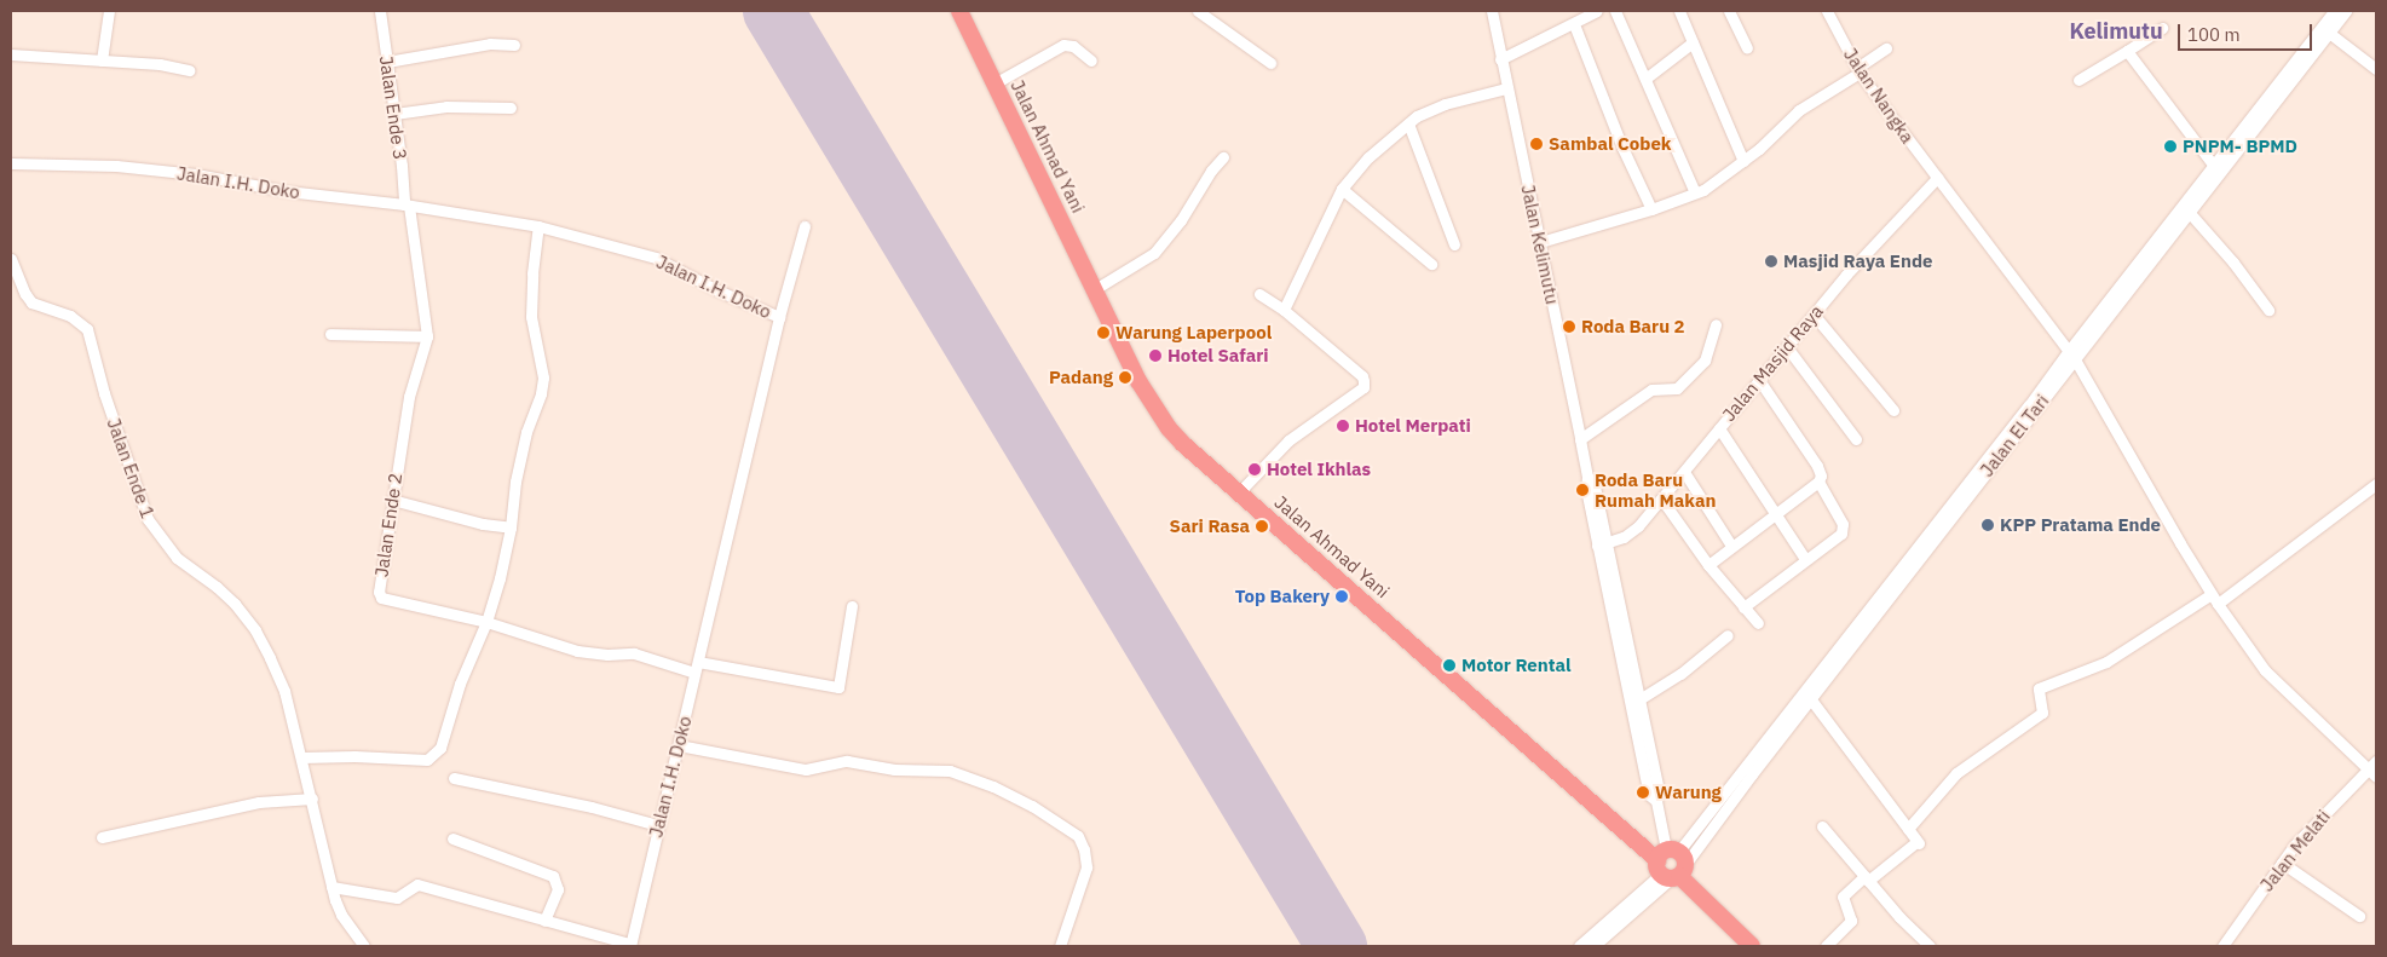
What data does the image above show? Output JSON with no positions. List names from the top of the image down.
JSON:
{
  "streets": {
    "highway": ["Jalan Ahmad Yani"],
    "street": [
      "Jalan Nangka",
      "Jalan Ende 3",
      "Jalan I.H. Doko",
      "Jalan Kelimutu",
      "Jalan Masjid Raya",
      "Jalan El Tari",
      "Jalan Ende 1",
      "Jalan Ende 2",
      "Jalan Melati"
    ]
  },
  "crossings": [
    ["Jalan Nangka", "Jalan Masjid Raya"],
    ["Jalan Nangka", "Jalan El Tari"],
    ["Jalan Nangka", "Jalan Melati"],
    ["Jalan Ende 3", "Jalan I.H. Doko"],
    ["Jalan Ende 3", "Jalan Ende 2"],
    ["Jalan Ahmad Yani", "Jalan El Tari"],
    ["Jalan I.H. Doko", "Jalan Ende 2"],
    ["Jalan Kelimutu", "Jalan Masjid Raya"]
  ],
  "districts": ["Kelimutu"],
  "places": [
    "Sambal Cobek",
    "PNPM- BPMD",
    "Masjid Raya Ende",
    "Roda Baru 2",
    "Warung Laperpool",
    "Hotel Safari",
    "Padang",
    "Hotel Merpati",
    "Hotel Ikhlas",
    "Roda Baru Rumah Makan",
    "KPP Pratama Ende",
    "Sari Rasa",
    "Top Bakery",
    "Motor Rental",
    "Warung"
  ],
  "scale_bar": "100 m"
}
